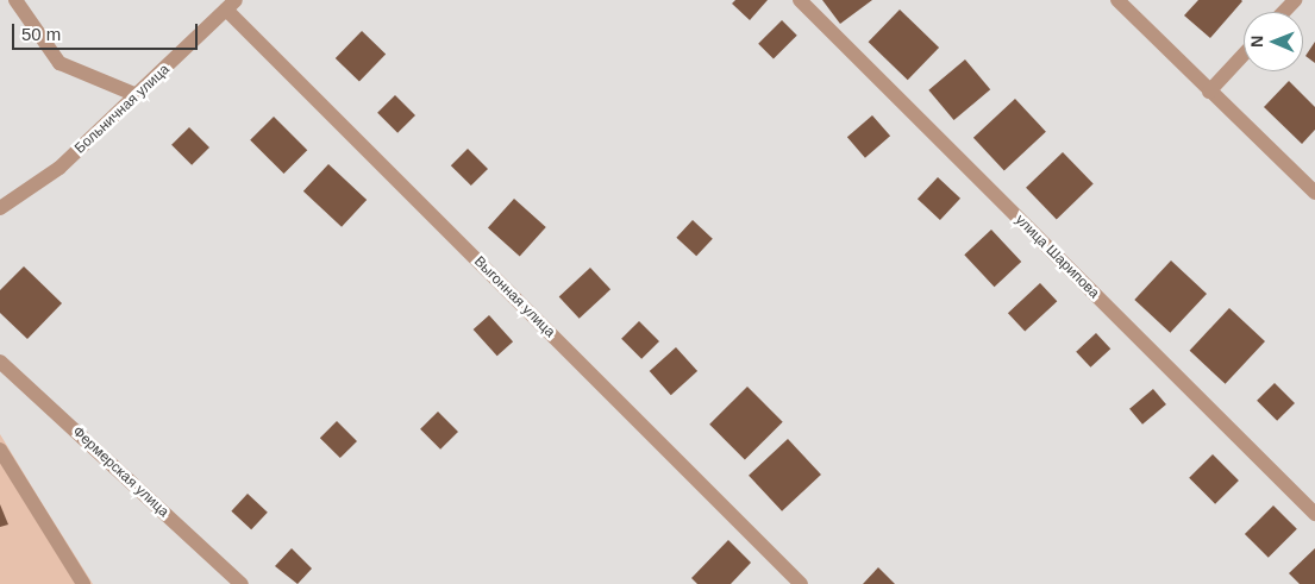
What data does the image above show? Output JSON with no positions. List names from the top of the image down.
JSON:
{
  "streets": {
    "street": [
      "Больничная улица",
      "улица Шарипова",
      "Выгонная улица",
      "Фермерская улица"
    ]
  },
  "crossings": [
    ["Больничная улица", "Выгонная улица"]
  ],
  "scale_bar": "50 m",
  "north": "left"
}
